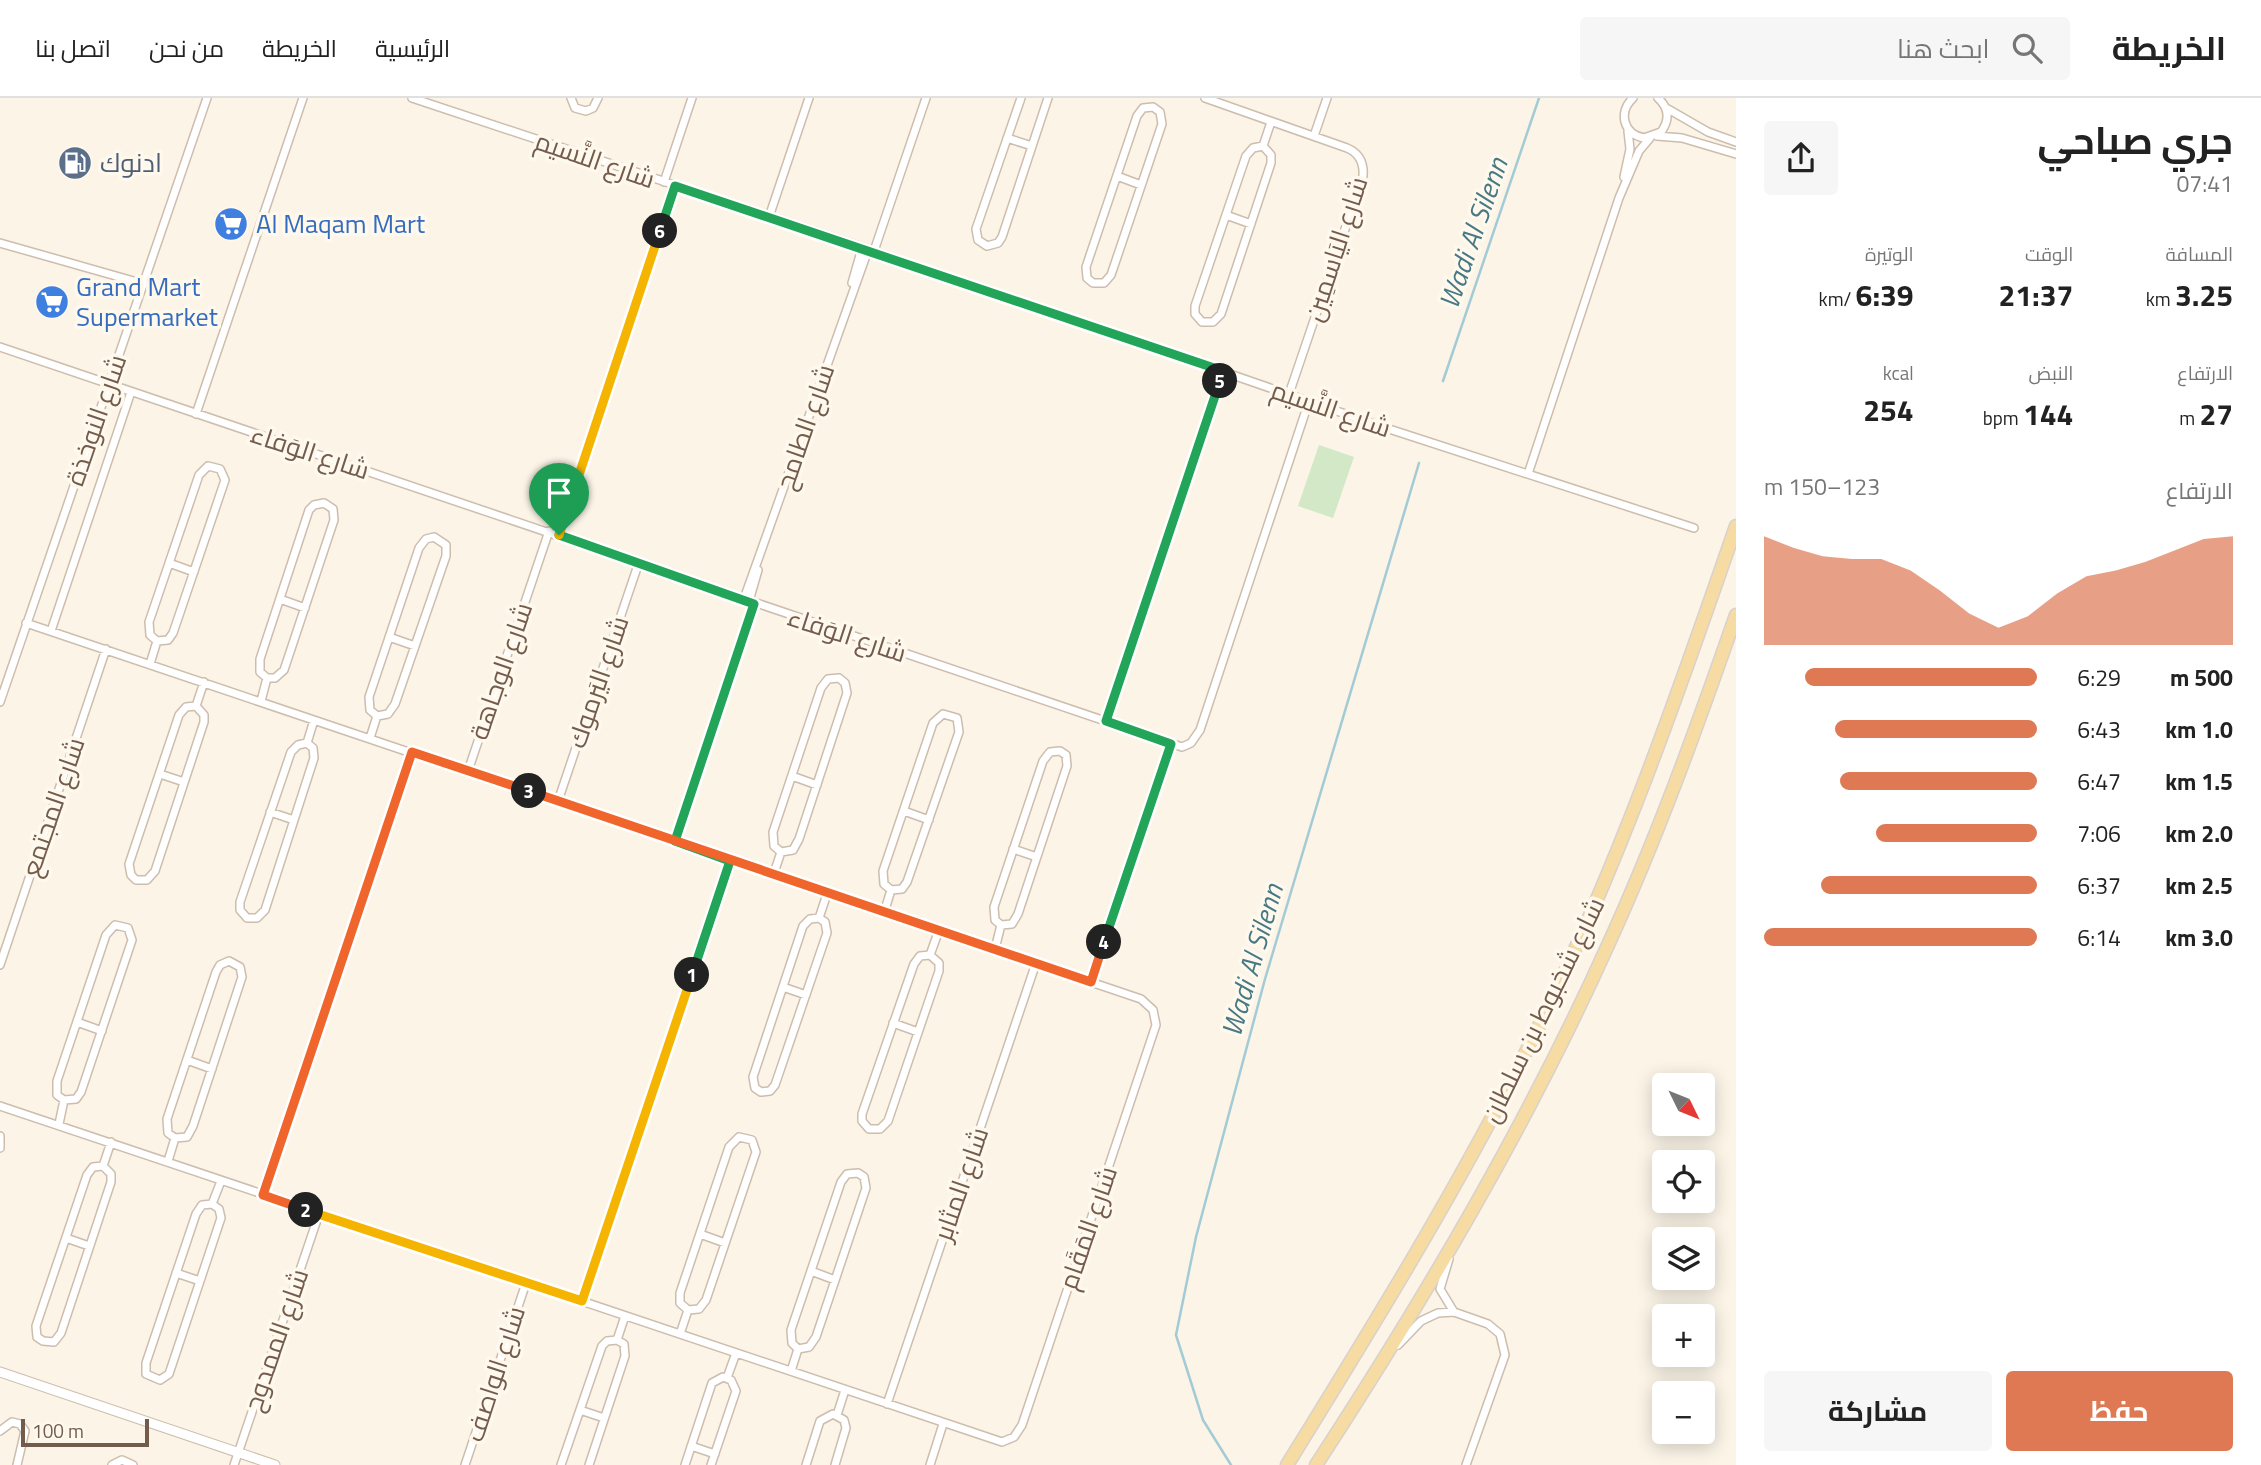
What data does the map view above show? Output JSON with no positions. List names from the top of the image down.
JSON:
{
  "streets": {
    "main road": ["شارع شخبوط بن سلطان"],
    "street": [
      "شارع النَّسيم",
      "شارع اليَاسمِين",
      "شارع النوخذة",
      "شارع الطامح",
      "شارع الوَفاء",
      "شارع الوجاهة",
      "شارع اليَرموك",
      "شارع المجتمع",
      "شارع المثابر",
      "شارع المَقَام",
      "شارع الممدوح",
      "شارع الواصف"
    ]
  },
  "crossings": [
    ["شارع النَّسيم", "شارع اليَاسمِين"],
    ["شارع النَّسيم", "شارع الطامح"],
    ["شارع النوخذة", "شارع الوَفاء"],
    ["شارع النوخذة", "شارع المَقَام"],
    ["شارع الطامح", "شارع الوَفاء"],
    ["شارع الطامح", "شارع المَقَام"],
    ["شارع الوَفاء", "شارع الوجاهة"],
    ["شارع الوَفاء", "شارع اليَرموك"],
    ["شارع الوجاهة", "شارع المَقَام"],
    ["شارع اليَرموك", "شارع المَقَام"],
    ["شارع المجتمع", "شارع المَقَام"],
    ["شارع المثابر", "شارع المَقَام"],
    ["شارع المَقَام", "شارع الممدوح"],
    ["شارع المَقَام", "شارع الواصف"]
  ],
  "water": ["Wadi Al Silenn"],
  "places": {
    "fuel station": ["ادنوك"],
    "supermarket": ["Al Maqam Mart", "Grand Mart Supermarket"]
  },
  "scale_bar": "100 m",
  "north": "bottom right",
  "page": {
    "header": "الخريطة",
    "search": "ابحث هنا",
    "nav": [
      "الرئيسية",
      "الخريطة",
      "من نحن",
      "اتصل بنا"
    ],
    "heading": ["جري صباحي", "07:41"],
    "pins": [
      "6",
      "5",
      "3",
      "4",
      "1",
      "2"
    ],
    "stats": [
      ["المسافة", "3.25 km"],
      ["الوقت", "21:37"],
      ["الوتيرة", "6:39 /km"],
      ["الارتفاع", "27 m"],
      ["النبض", "144 bpm"],
      ["kcal", "254"]
    ],
    "chart": ["الارتفاع", "123–150 m"],
    "list": [
      {
        "name": "500 m",
        "note": "6:29"
      },
      {
        "name": "1.0 km",
        "note": "6:43"
      },
      {
        "name": "1.5 km",
        "note": "6:47"
      },
      {
        "name": "2.0 km",
        "note": "7:06"
      },
      {
        "name": "2.5 km",
        "note": "6:37"
      },
      {
        "name": "3.0 km",
        "note": "6:14"
      }
    ],
    "map_buttons": ["+", "−"],
    "buttons": ["حفظ", "مشاركة"],
    "scale": "100 m"
  }
}
